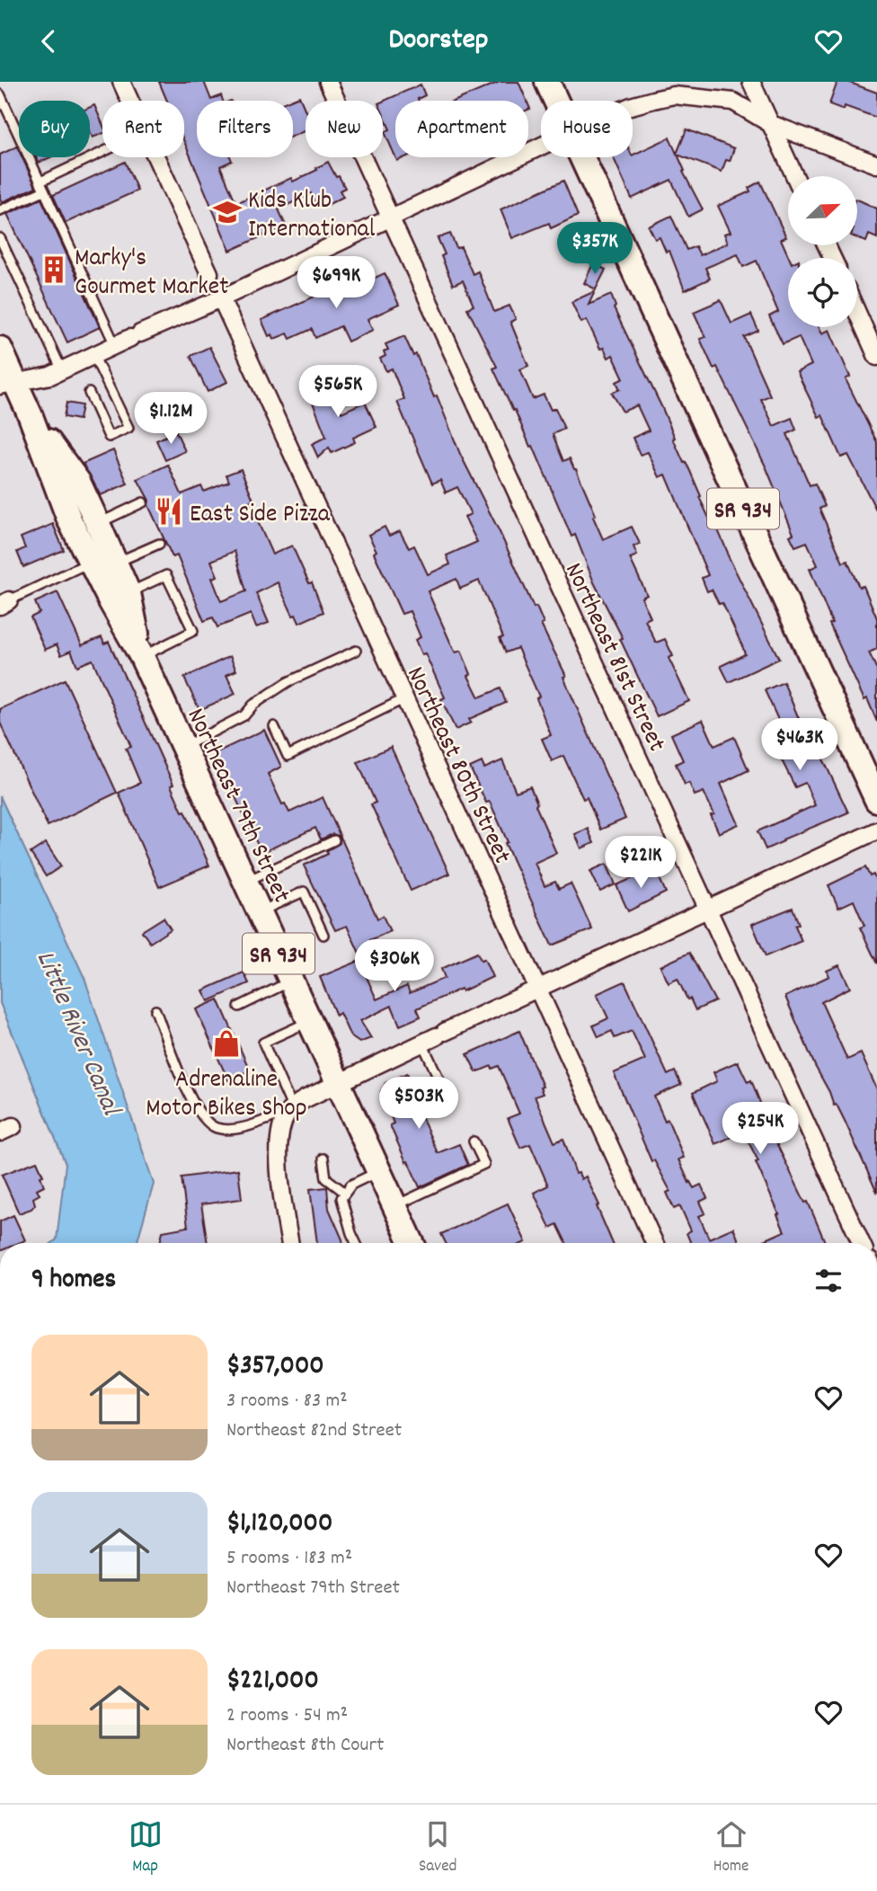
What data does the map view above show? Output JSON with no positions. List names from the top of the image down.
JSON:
{
  "streets": {
    "main road": ["SR 934", "Northeast 79th Street"],
    "street": ["Northeast 81st Street", "Northeast 80th Street"]
  },
  "water": ["Little River Canal"],
  "places": {
    "school or university": ["Kids Klub International"],
    "building": ["Marky's Gourmet Market"],
    "restaurant": ["East Side Pizza"],
    "shop": ["Adrenaline Motor Bikes Shop"]
  },
  "north": "top right",
  "page": {
    "header": "Doorstep",
    "chip": [
      "Buy",
      "Rent",
      "Filters",
      "New",
      "Apartment",
      "House"
    ],
    "price": [
      "$357K",
      "$699K",
      "$565K",
      "$1.12M",
      "$463K",
      "$221K",
      "$306K",
      "$503K",
      "$254K"
    ],
    "heading": "9 homes",
    "list": [
      {
        "name": "$357,000",
        "note": "3 rooms · 83 m² · Northeast 82nd Street"
      },
      {
        "name": "$1,120,000",
        "note": "5 rooms · 183 m² · Northeast 79th Street"
      },
      {
        "name": "$221,000",
        "note": "2 rooms · 54 m² · Northeast 8th Court"
      }
    ],
    "tabs": ["Map", "Saved", "Home"]
  }
}
